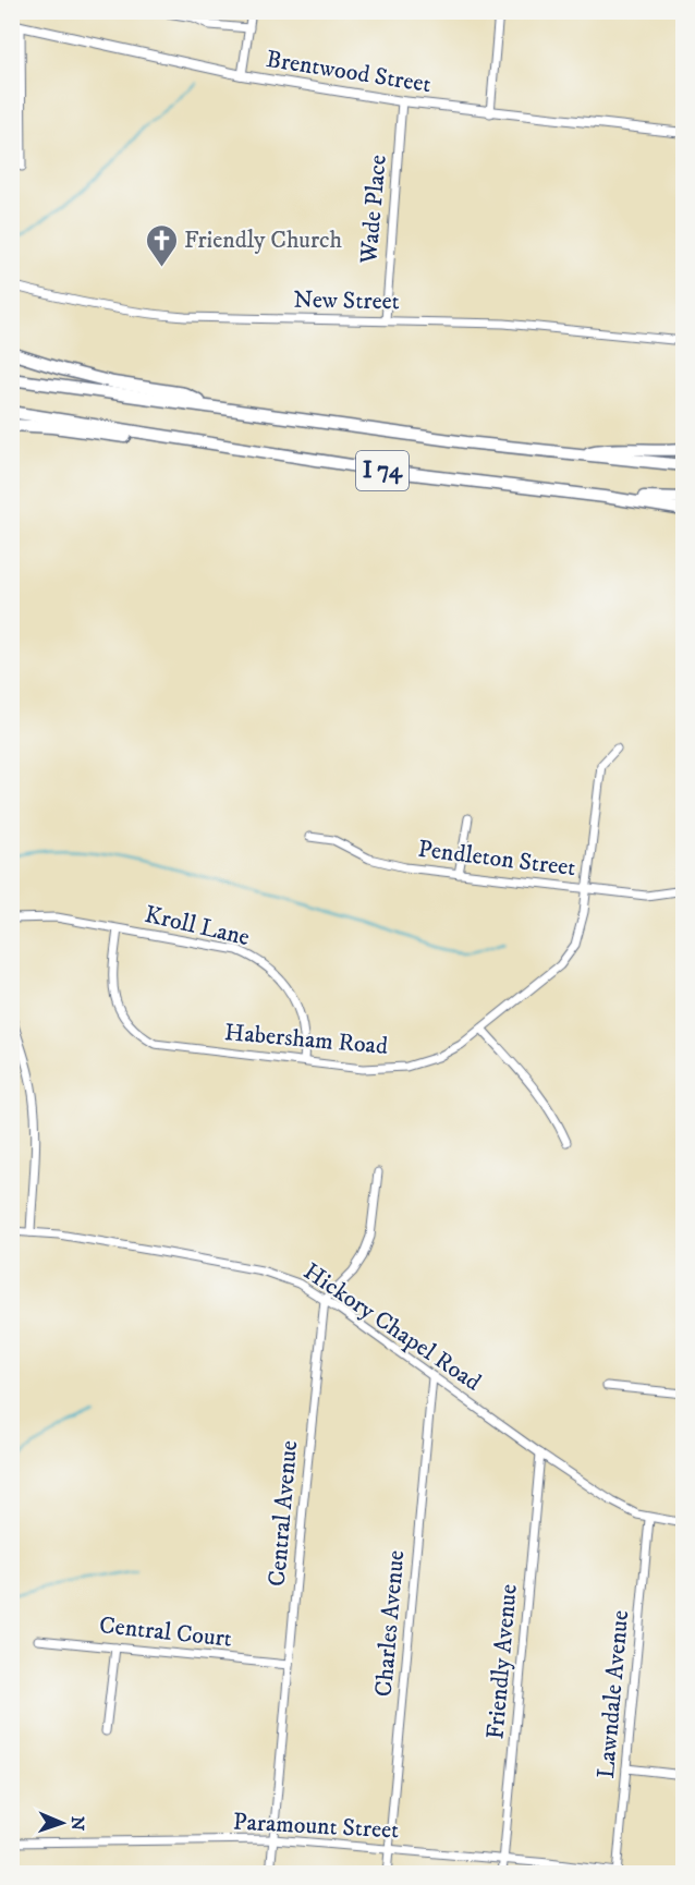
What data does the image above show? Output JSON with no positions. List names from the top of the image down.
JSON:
{
  "streets": {
    "highway": ["I 74"],
    "main road": ["Brentwood Street"],
    "street": [
      "Wade Place",
      "New Street",
      "Pendleton Street",
      "Kroll Lane",
      "Habersham Road",
      "Hickory Chapel Road",
      "Central Avenue",
      "Charles Avenue",
      "Central Court",
      "Friendly Avenue",
      "Lawndale Avenue",
      "Paramount Street"
    ]
  },
  "crossings": [
    ["Brentwood Street", "Wade Place"],
    ["Wade Place", "New Street"],
    ["Pendleton Street", "Habersham Road"],
    ["Kroll Lane", "Habersham Road"],
    ["Hickory Chapel Road", "Central Avenue"],
    ["Hickory Chapel Road", "Charles Avenue"],
    ["Hickory Chapel Road", "Friendly Avenue"],
    ["Hickory Chapel Road", "Lawndale Avenue"],
    ["Central Avenue", "Central Court"],
    ["Central Avenue", "Paramount Street"],
    ["Charles Avenue", "Paramount Street"],
    ["Friendly Avenue", "Paramount Street"],
    ["Lawndale Avenue", "Paramount Street"]
  ],
  "places": {
    "church": ["Friendly Church"]
  },
  "north": "right"
}
